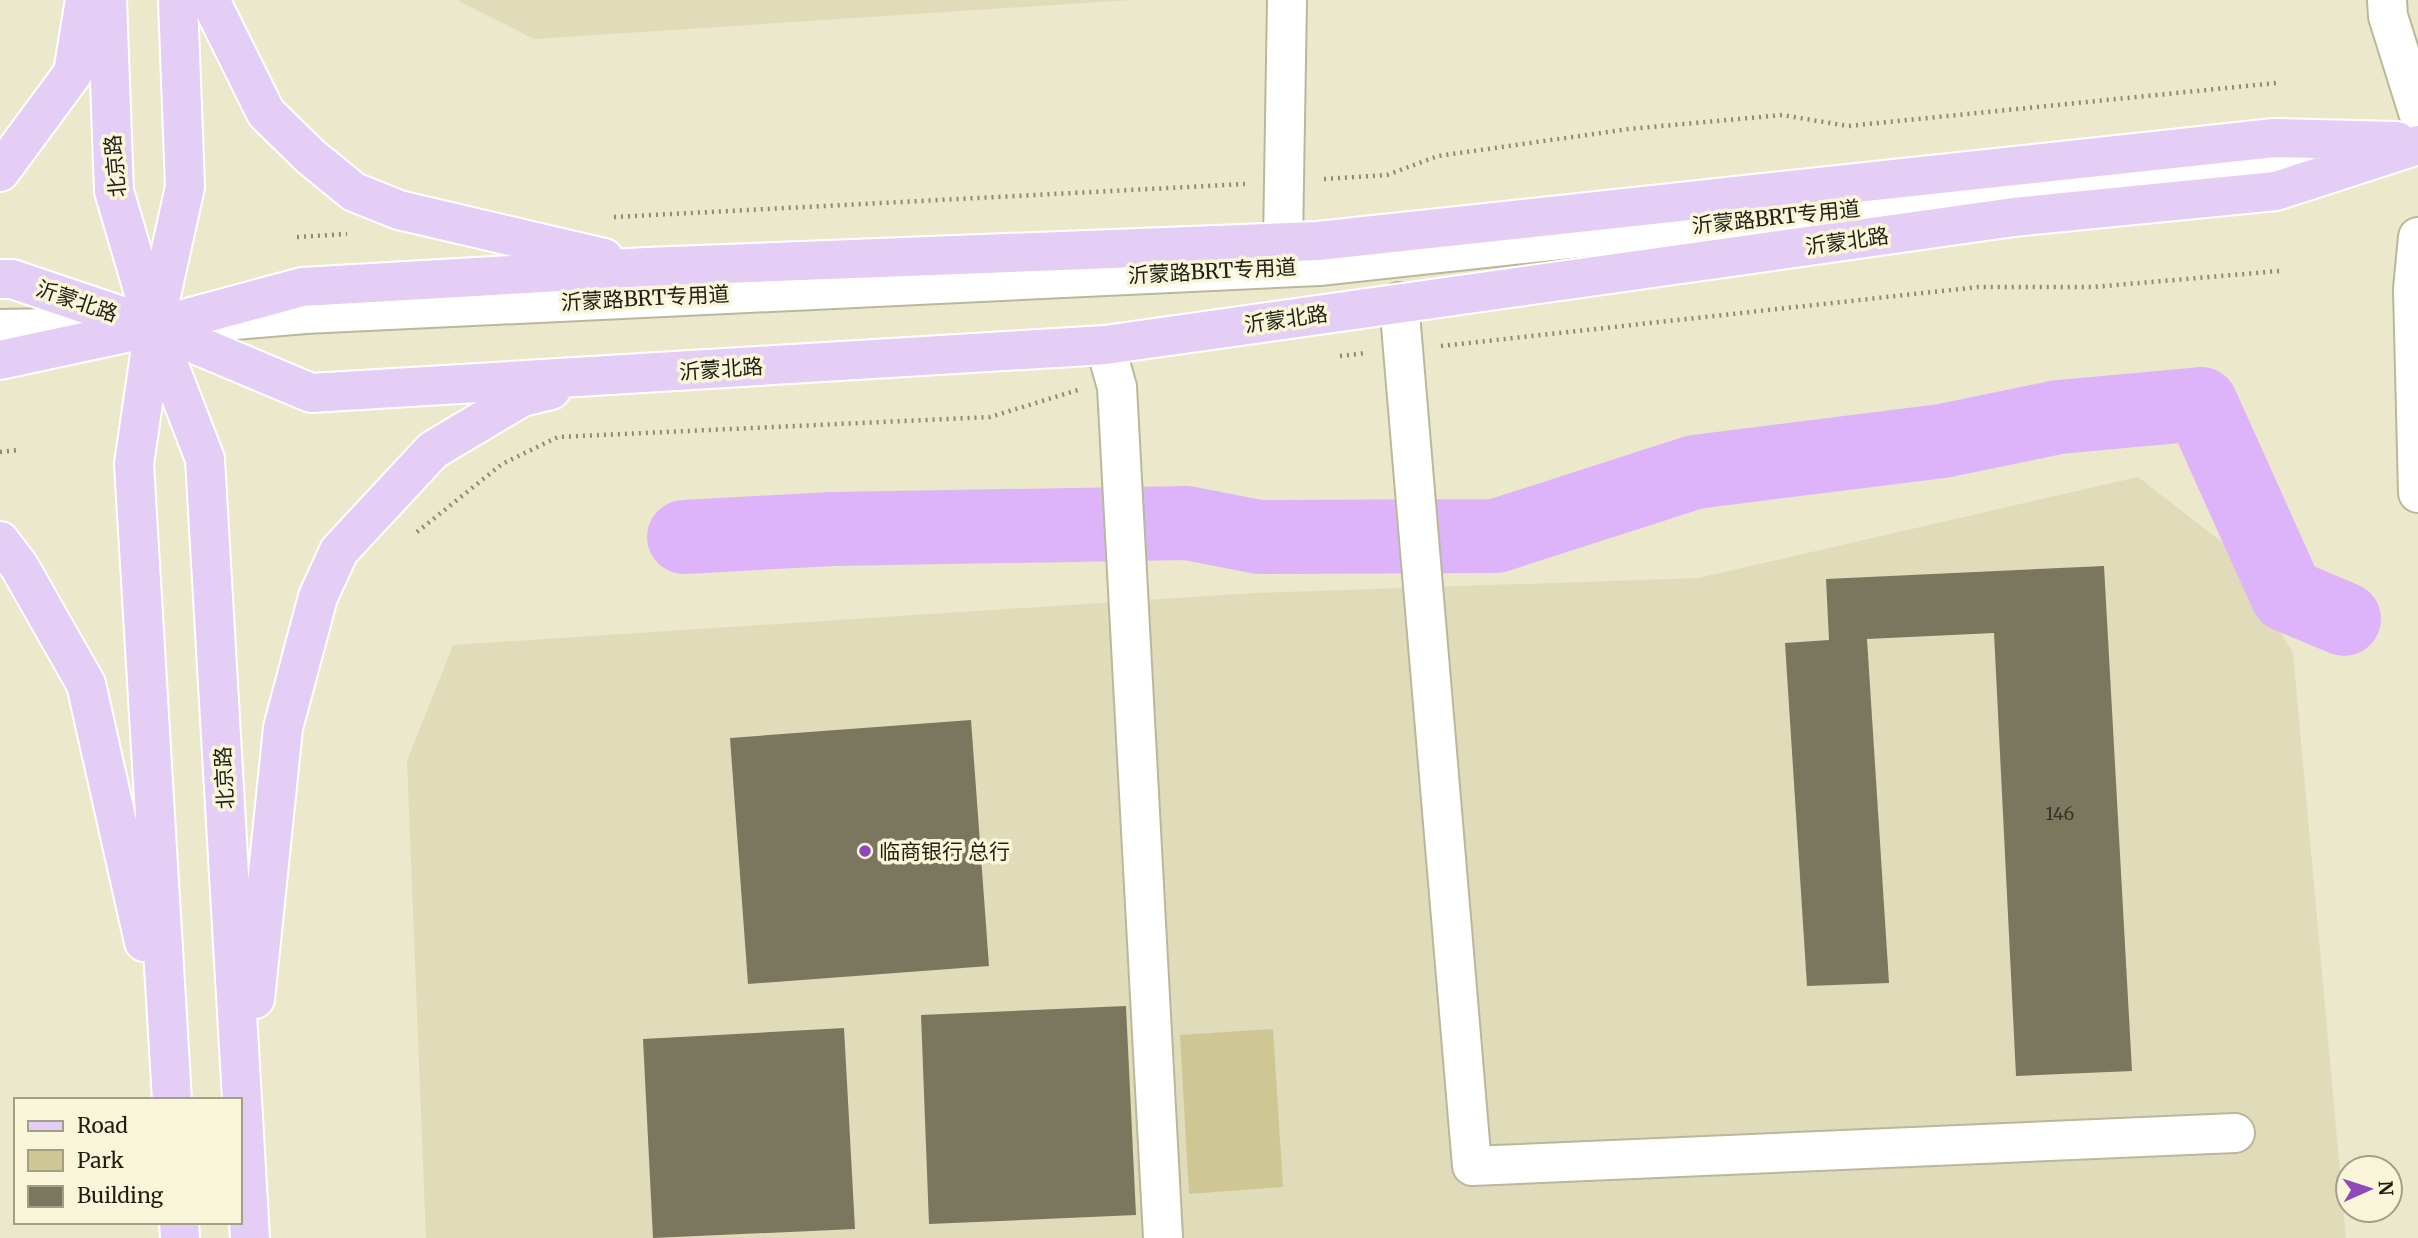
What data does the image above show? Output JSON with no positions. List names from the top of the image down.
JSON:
{
  "streets": {
    "main road": ["北京路", "沂蒙北路"],
    "street": ["沂蒙路BRT专用道"]
  },
  "crossings": [
    ["北京路", "沂蒙路BRT专用道"],
    ["北京路", "沂蒙北路"],
    ["沂蒙路BRT专用道", "沂蒙北路"]
  ],
  "places": ["临商银行 总行"],
  "house_numbers": ["146"],
  "legend": ["Road", "Park", "Building"],
  "north": "right"
}
